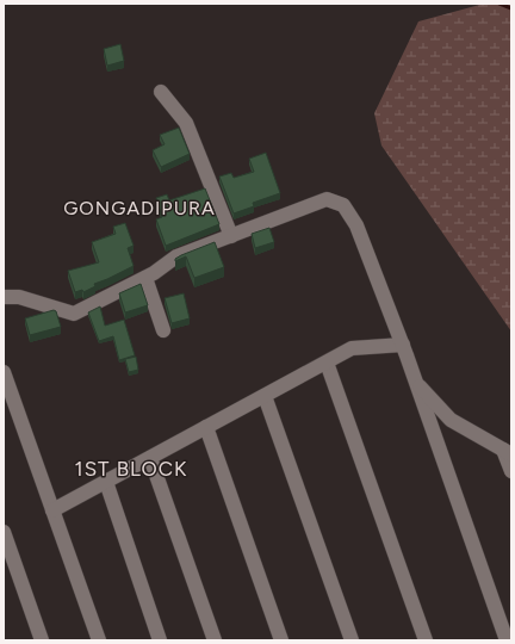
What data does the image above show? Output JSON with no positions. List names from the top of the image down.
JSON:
{
  "districts": ["GONGADIPURA", "1ST BLOCK"]
}
